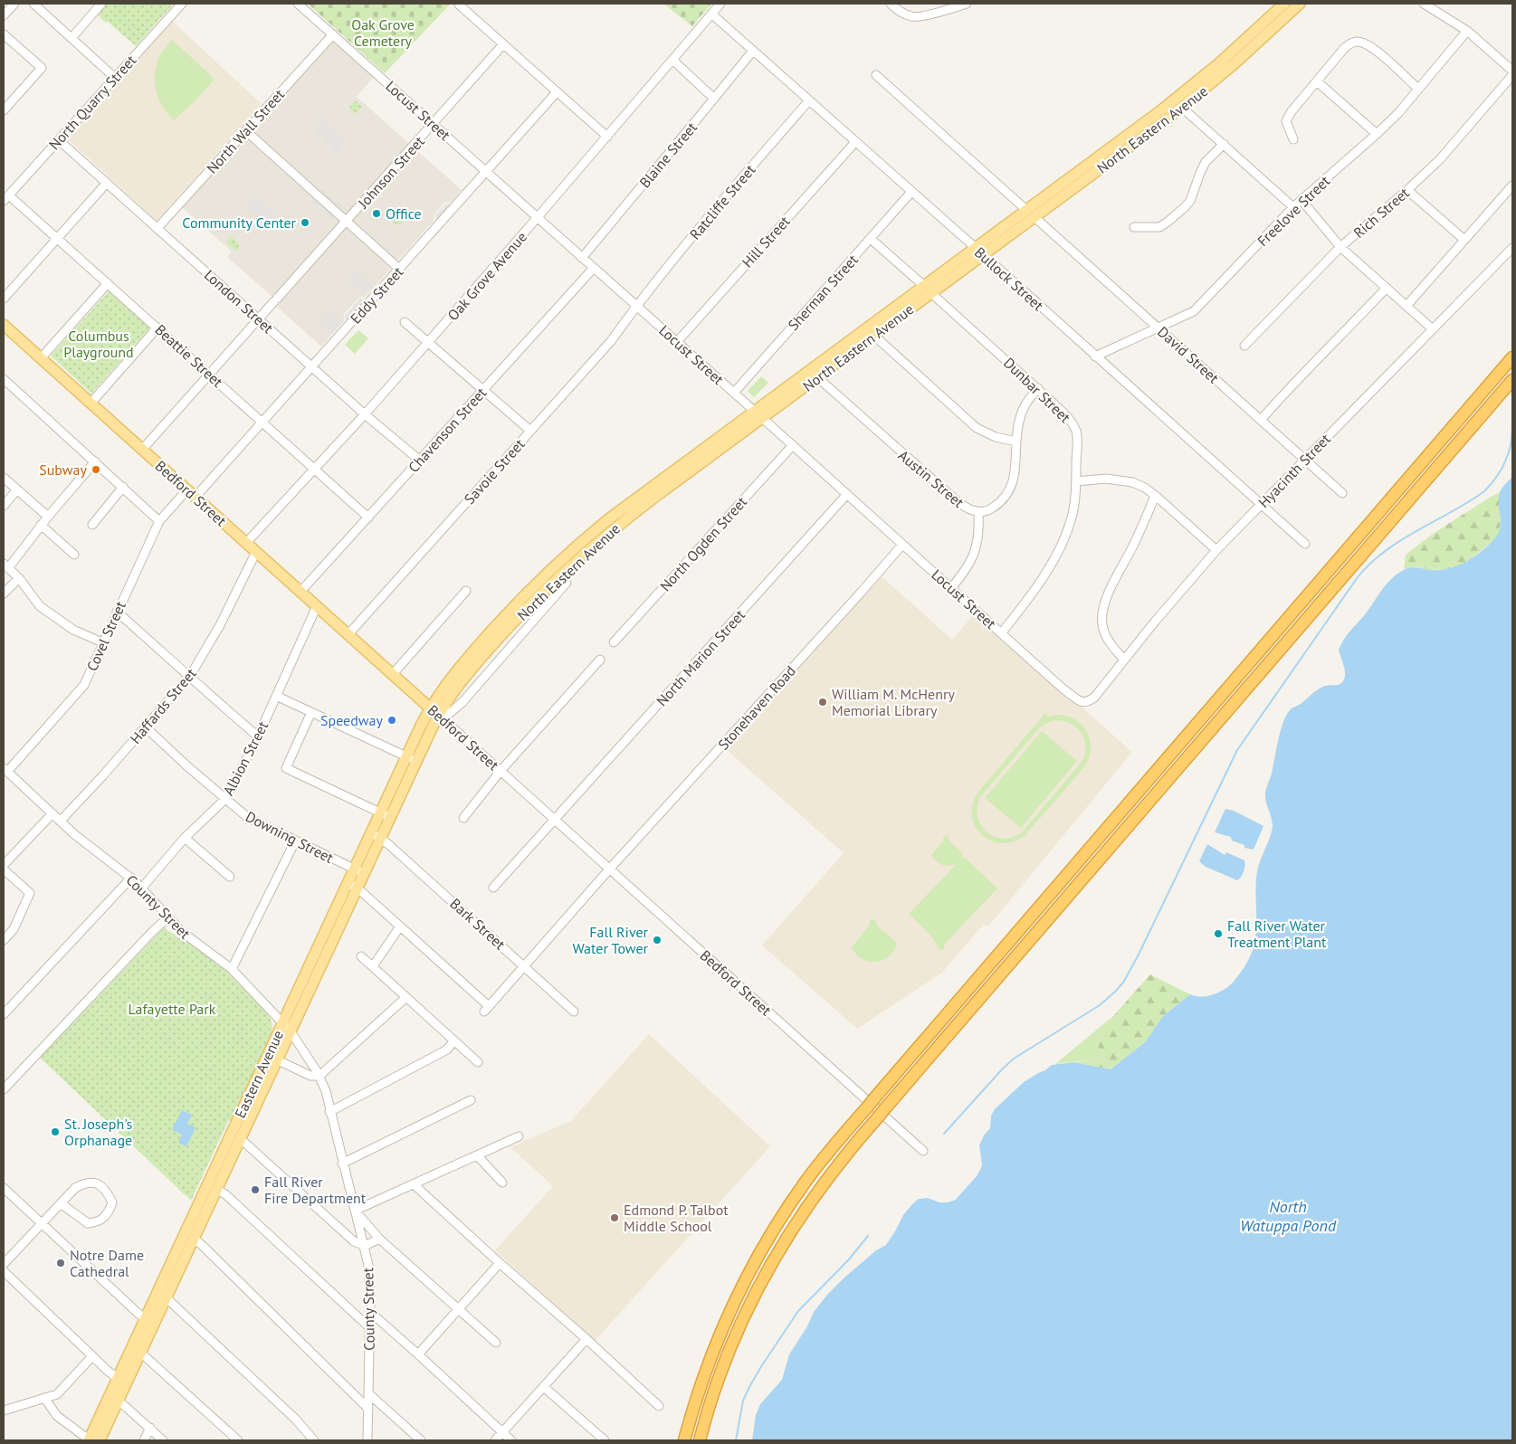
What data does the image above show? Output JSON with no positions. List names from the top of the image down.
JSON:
{
  "streets": {
    "main road": ["North Eastern Avenue", "Bedford Street", "Eastern Avenue"],
    "street": [
      "North Quarry Street",
      "Locust Street",
      "North Wall Street",
      "Blaine Street",
      "Johnson Street",
      "Ratcliffe Street",
      "Freelove Street",
      "Rich Street",
      "Hill Street",
      "Oak Grove Avenue",
      "Bullock Street",
      "Sherman Street",
      "Eddy Street",
      "London Street",
      "David Street",
      "Beattie Street",
      "Dunbar Street",
      "Chavenson Street",
      "Hyacinth Street",
      "Savoie Street",
      "Austin Street",
      "North Ogden Street",
      "Covel Street",
      "North Marion Street",
      "Haffards Street",
      "Stonehaven Road",
      "Albion Street",
      "Downing Street",
      "County Street",
      "Bark Street"
    ]
  },
  "crossings": [
    ["North Quarry Street", "London Street"],
    ["North Quarry Street", "Beattie Street"],
    ["Locust Street", "North Eastern Avenue"],
    ["Locust Street", "North Wall Street"],
    ["Locust Street", "Blaine Street"],
    ["Locust Street", "Johnson Street"],
    ["Locust Street", "Ratcliffe Street"],
    ["Locust Street", "Hill Street"],
    ["Locust Street", "Oak Grove Avenue"],
    ["Locust Street", "Sherman Street"],
    ["Locust Street", "Eddy Street"],
    ["Locust Street", "Dunbar Street"],
    ["Locust Street", "Chavenson Street"],
    ["Locust Street", "Hyacinth Street"],
    ["Locust Street", "Savoie Street"],
    ["Locust Street", "North Ogden Street"],
    ["Locust Street", "North Marion Street"],
    ["Locust Street", "Stonehaven Road"],
    ["North Eastern Avenue", "Bullock Street"],
    ["North Eastern Avenue", "David Street"],
    ["North Eastern Avenue", "Dunbar Street"],
    ["North Eastern Avenue", "Austin Street"],
    ["North Eastern Avenue", "Bedford Street"],
    ["North Eastern Avenue", "Eastern Avenue"],
    ["North Wall Street", "London Street"],
    ["Blaine Street", "Bullock Street"],
    ["Johnson Street", "London Street"],
    ["Johnson Street", "Beattie Street"],
    ["Johnson Street", "Bedford Street"],
    ["Ratcliffe Street", "Bullock Street"],
    ["Ratcliffe Street", "Savoie Street"],
    ["Freelove Street", "Bullock Street"],
    ["Freelove Street", "David Street"],
    ["Hill Street", "Bullock Street"],
    ["Oak Grove Avenue", "Bullock Street"],
    ["Oak Grove Avenue", "London Street"],
    ["Oak Grove Avenue", "Beattie Street"],
    ["Oak Grove Avenue", "Bedford Street"],
    ["Bullock Street", "Sherman Street"],
    ["Bullock Street", "Hyacinth Street"],
    ["Sherman Street", "Dunbar Street"],
    ["Eddy Street", "London Street"],
    ["Eddy Street", "Beattie Street"],
    ["Eddy Street", "Bedford Street"],
    ["Eddy Street", "Covel Street"],
    ["London Street", "Chavenson Street"],
    ["David Street", "Hyacinth Street"],
    ["Beattie Street", "Chavenson Street"],
    ["Dunbar Street", "Austin Street"],
    ["Chavenson Street", "Bedford Street"],
    ["Savoie Street", "Bedford Street"],
    ["Bedford Street", "Covel Street"],
    ["Bedford Street", "North Marion Street"],
    ["Bedford Street", "Haffards Street"],
    ["Bedford Street", "Stonehaven Road"],
    ["Bedford Street", "Albion Street"],
    ["Bedford Street", "Eastern Avenue"],
    ["Covel Street", "County Street"],
    ["Haffards Street", "Downing Street"],
    ["Haffards Street", "County Street"],
    ["Stonehaven Road", "Bark Street"],
    ["Albion Street", "Downing Street"],
    ["Albion Street", "County Street"],
    ["Downing Street", "Eastern Avenue"],
    ["County Street", "Eastern Avenue"],
    ["Bark Street", "Eastern Avenue"]
  ],
  "water": ["North Watuppa Pond"],
  "parks": ["Oak Grove Cemetery", "Columbus Playground", "Lafayette Park"],
  "places": [
    "Office",
    "Community Center",
    "Subway",
    "William M. McHenry Memorial Library",
    "Speedway",
    "Fall River Water Treatment Plant",
    "Fall River Water Tower",
    "St. Joseph's Orphanage",
    "Fall River Fire Department",
    "Edmond P. Talbot Middle School",
    "Notre Dame Cathedral"
  ]
}
